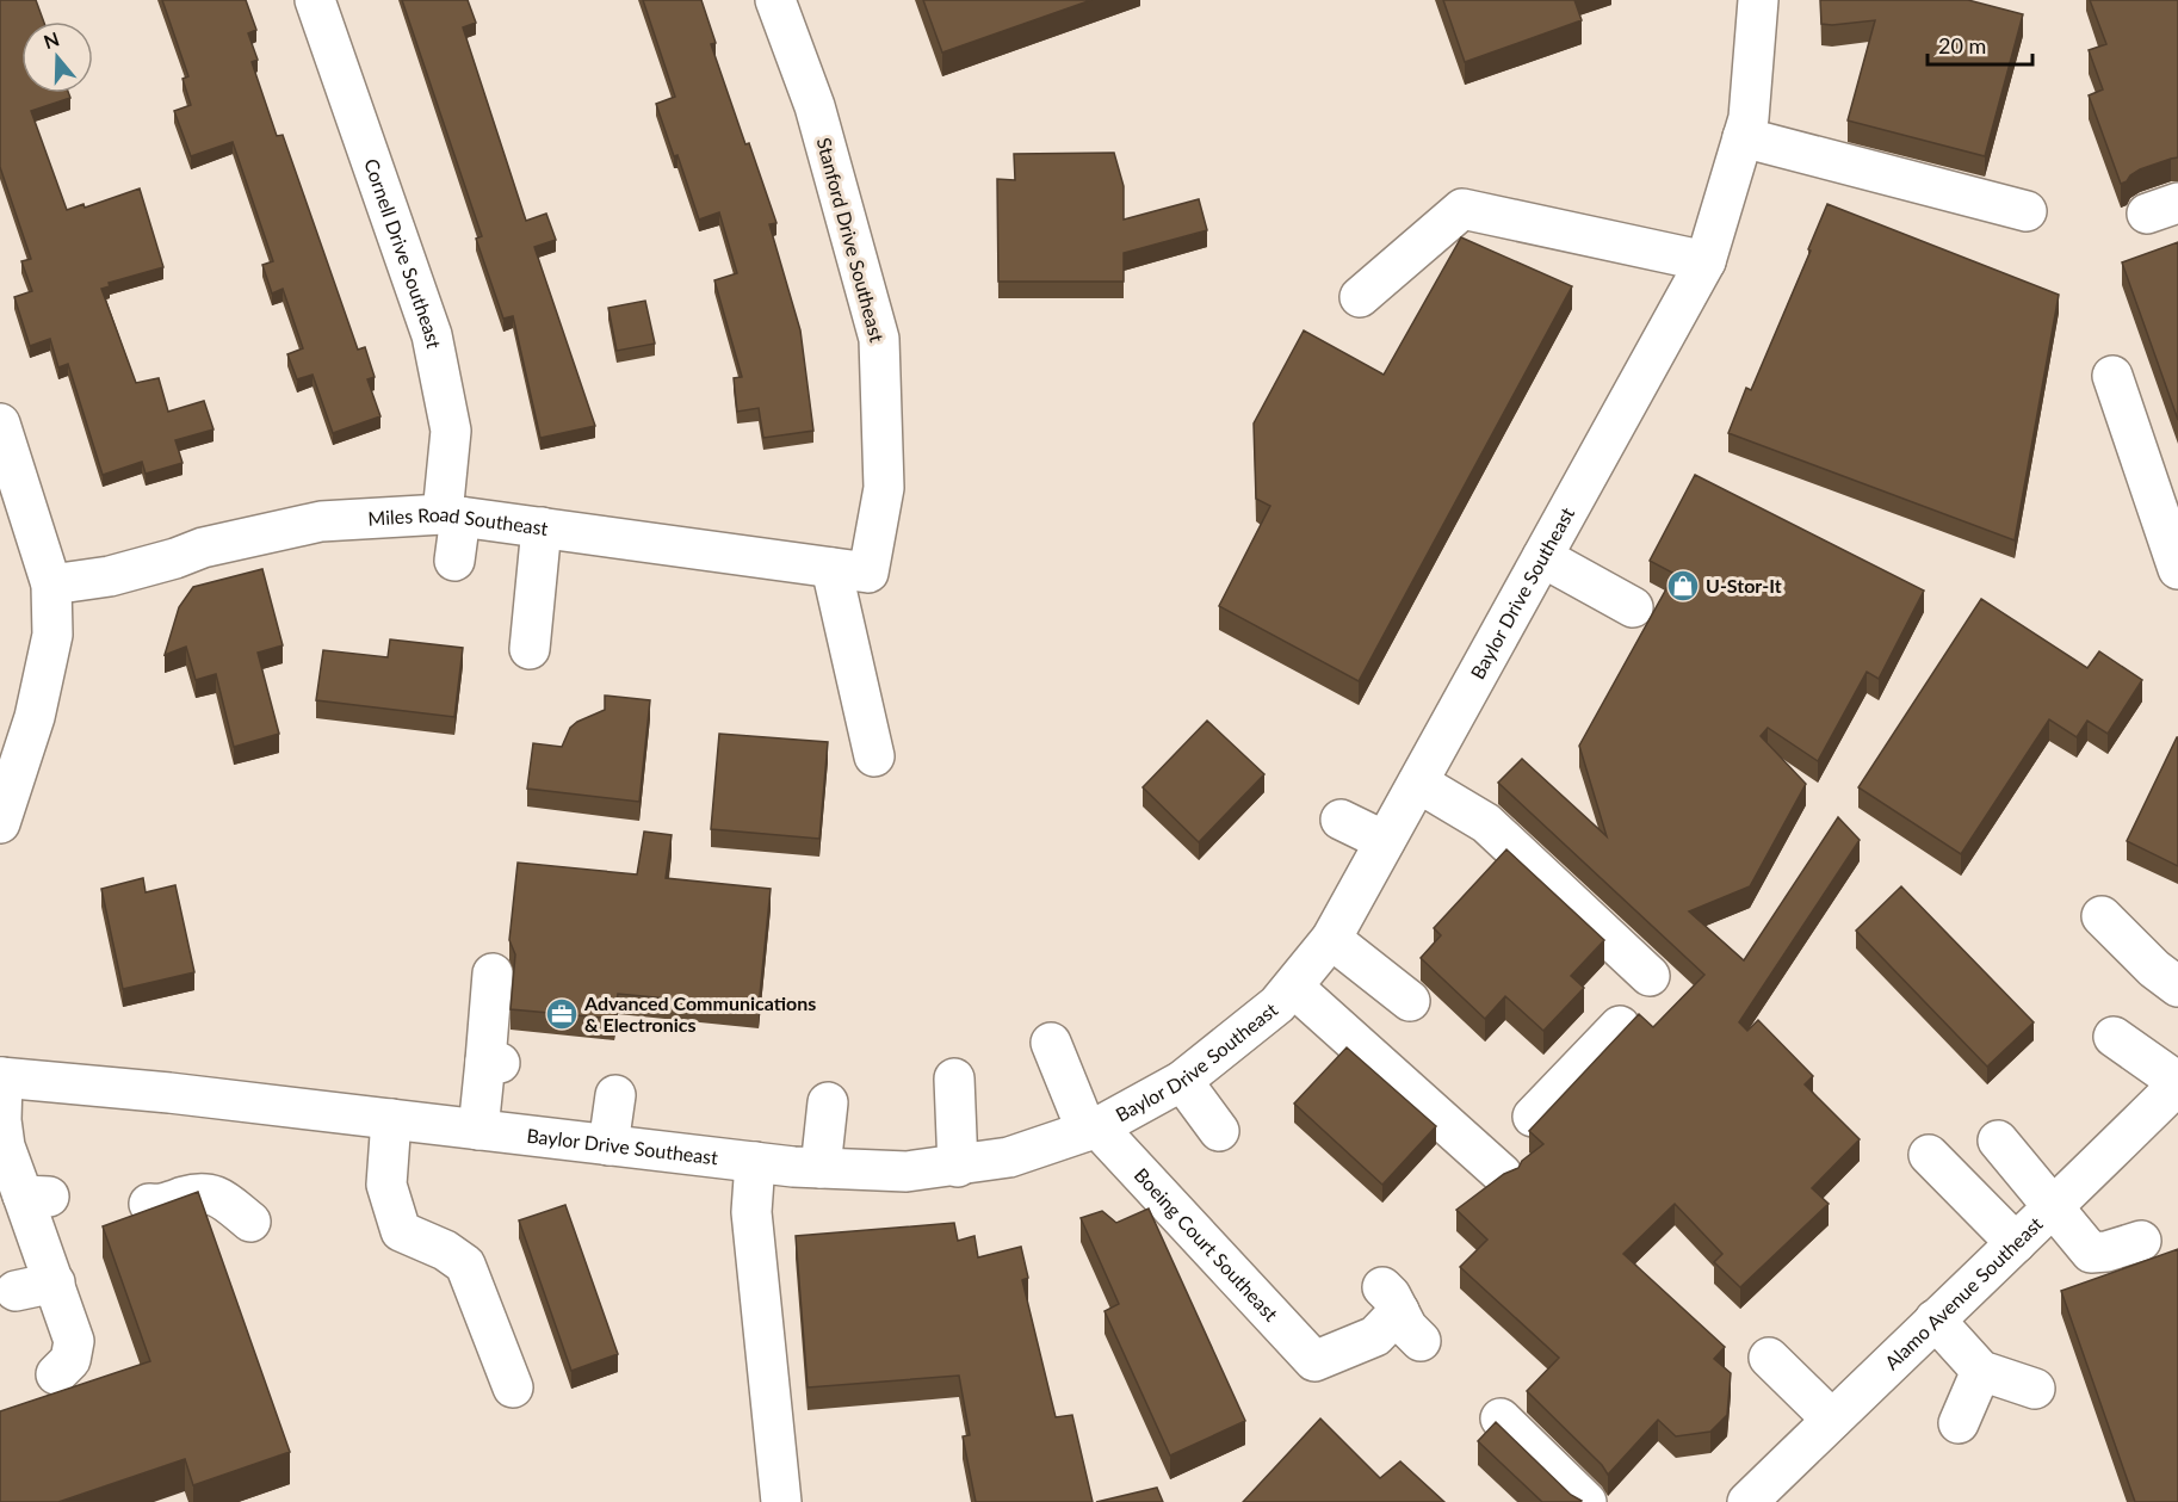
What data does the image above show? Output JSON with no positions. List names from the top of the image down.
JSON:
{
  "streets": {
    "street": [
      "Stanford Drive Southeast",
      "Cornell Drive Southeast",
      "Miles Road Southeast",
      "Baylor Drive Southeast",
      "Boeing Court Southeast",
      "Alamo Avenue Southeast"
    ]
  },
  "crossings": [
    ["Stanford Drive Southeast", "Miles Road Southeast"],
    ["Cornell Drive Southeast", "Miles Road Southeast"],
    ["Baylor Drive Southeast", "Boeing Court Southeast"]
  ],
  "places": {
    "shop": ["U-Stor-It"],
    "office": ["Advanced Communications & Electronics"]
  },
  "scale_bar": "20 m",
  "north": "top"
}
